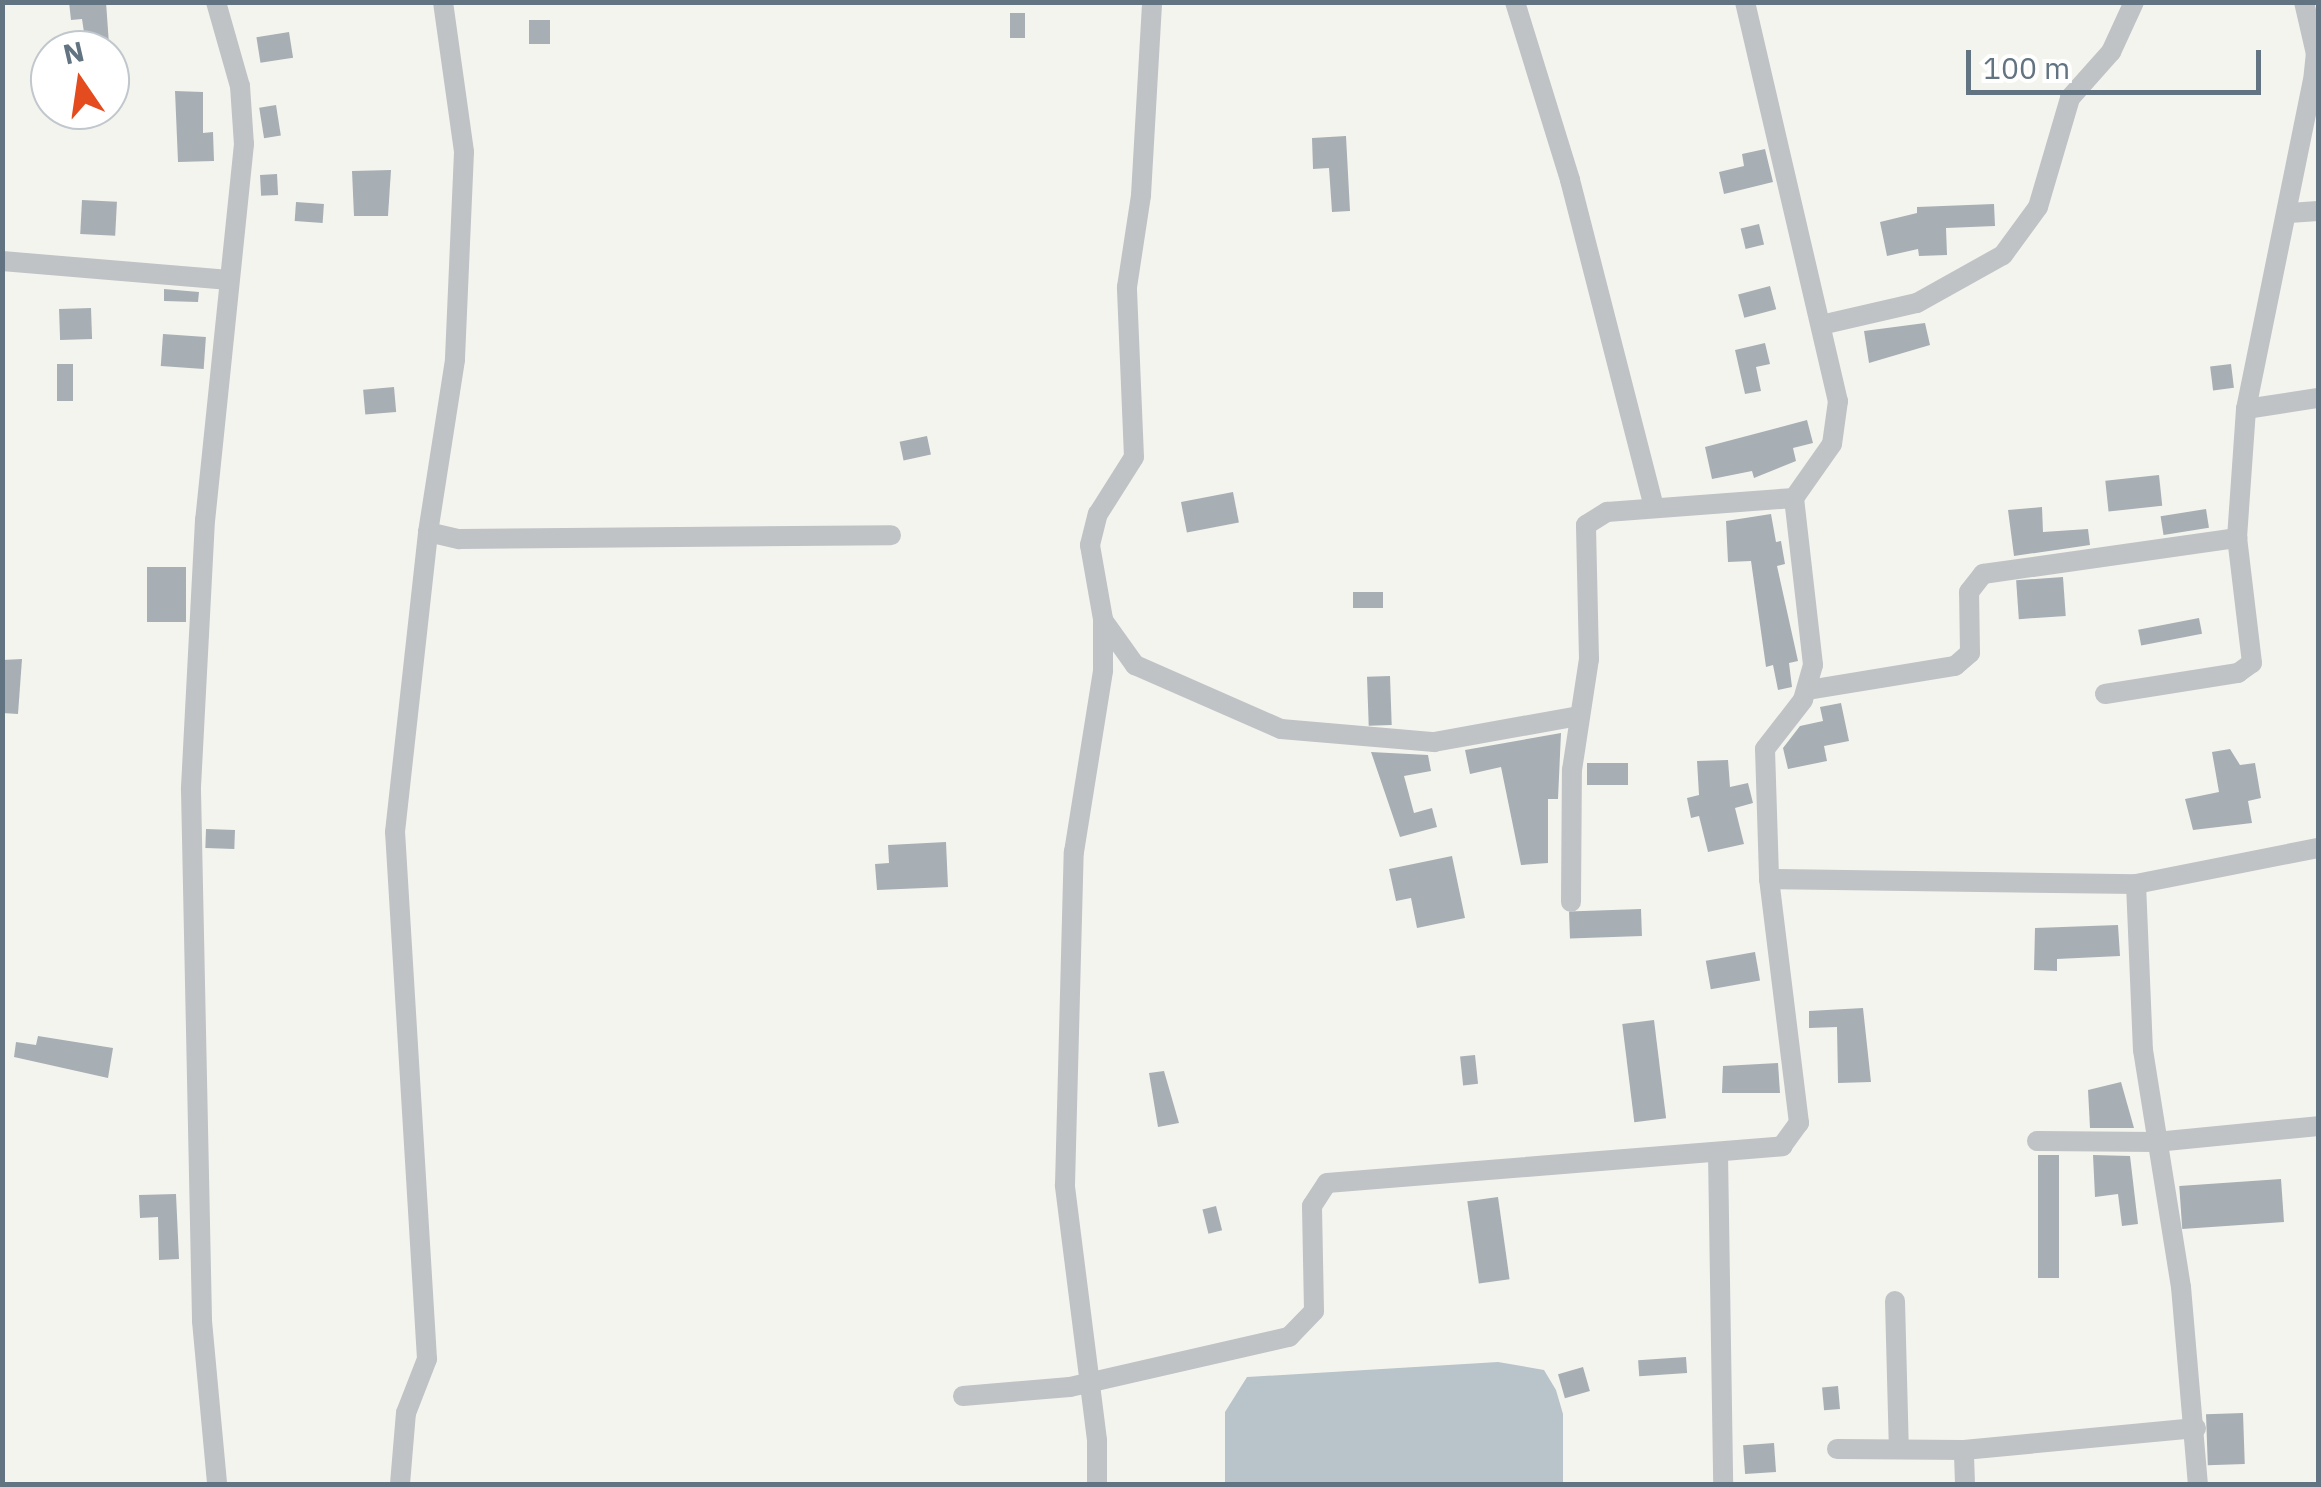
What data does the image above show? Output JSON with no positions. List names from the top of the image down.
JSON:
{
  "scale_bar": "100 m",
  "north": "top"
}
